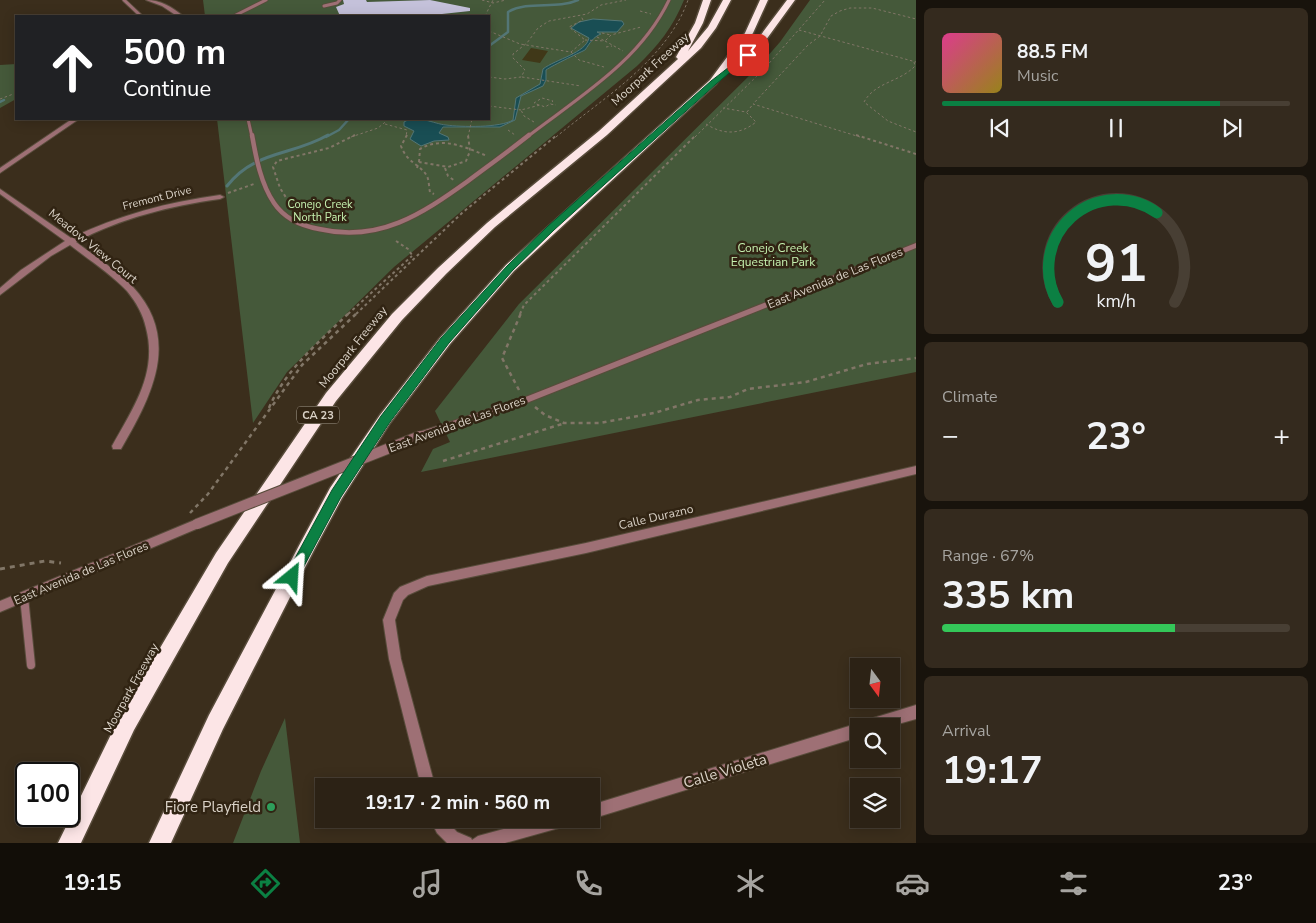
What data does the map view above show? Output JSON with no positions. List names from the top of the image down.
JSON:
{
  "streets": {
    "highway": ["Moorpark Freeway", "CA 23"],
    "street": [
      "Fremont Drive",
      "Meadow View Court",
      "East Avenida de Las Flores",
      "Calle Durazno",
      "Calle Violeta"
    ]
  },
  "crossings": [
    ["Fremont Drive", "Meadow View Court"]
  ],
  "parks": ["Conejo Creek North Park", "Conejo Creek Equestrian Park"],
  "places": ["Fiore Playfield"],
  "north": "bottom",
  "page": {
    "turn": ["500 m", "Continue"],
    "song": ["88.5 FM", "Music"],
    "tile": [
      "Climate",
      ["Range · 67%", "335 km"],
      ["Arrival", "19:17"]
    ],
    "heat": ["−", "23°", "+"],
    "limit": "100",
    "trip": "19:17 · 2 min · 560 m",
    "tabs": ["19:15", "23°"],
    "gauge": ["91", "km/h"]
  }
}
